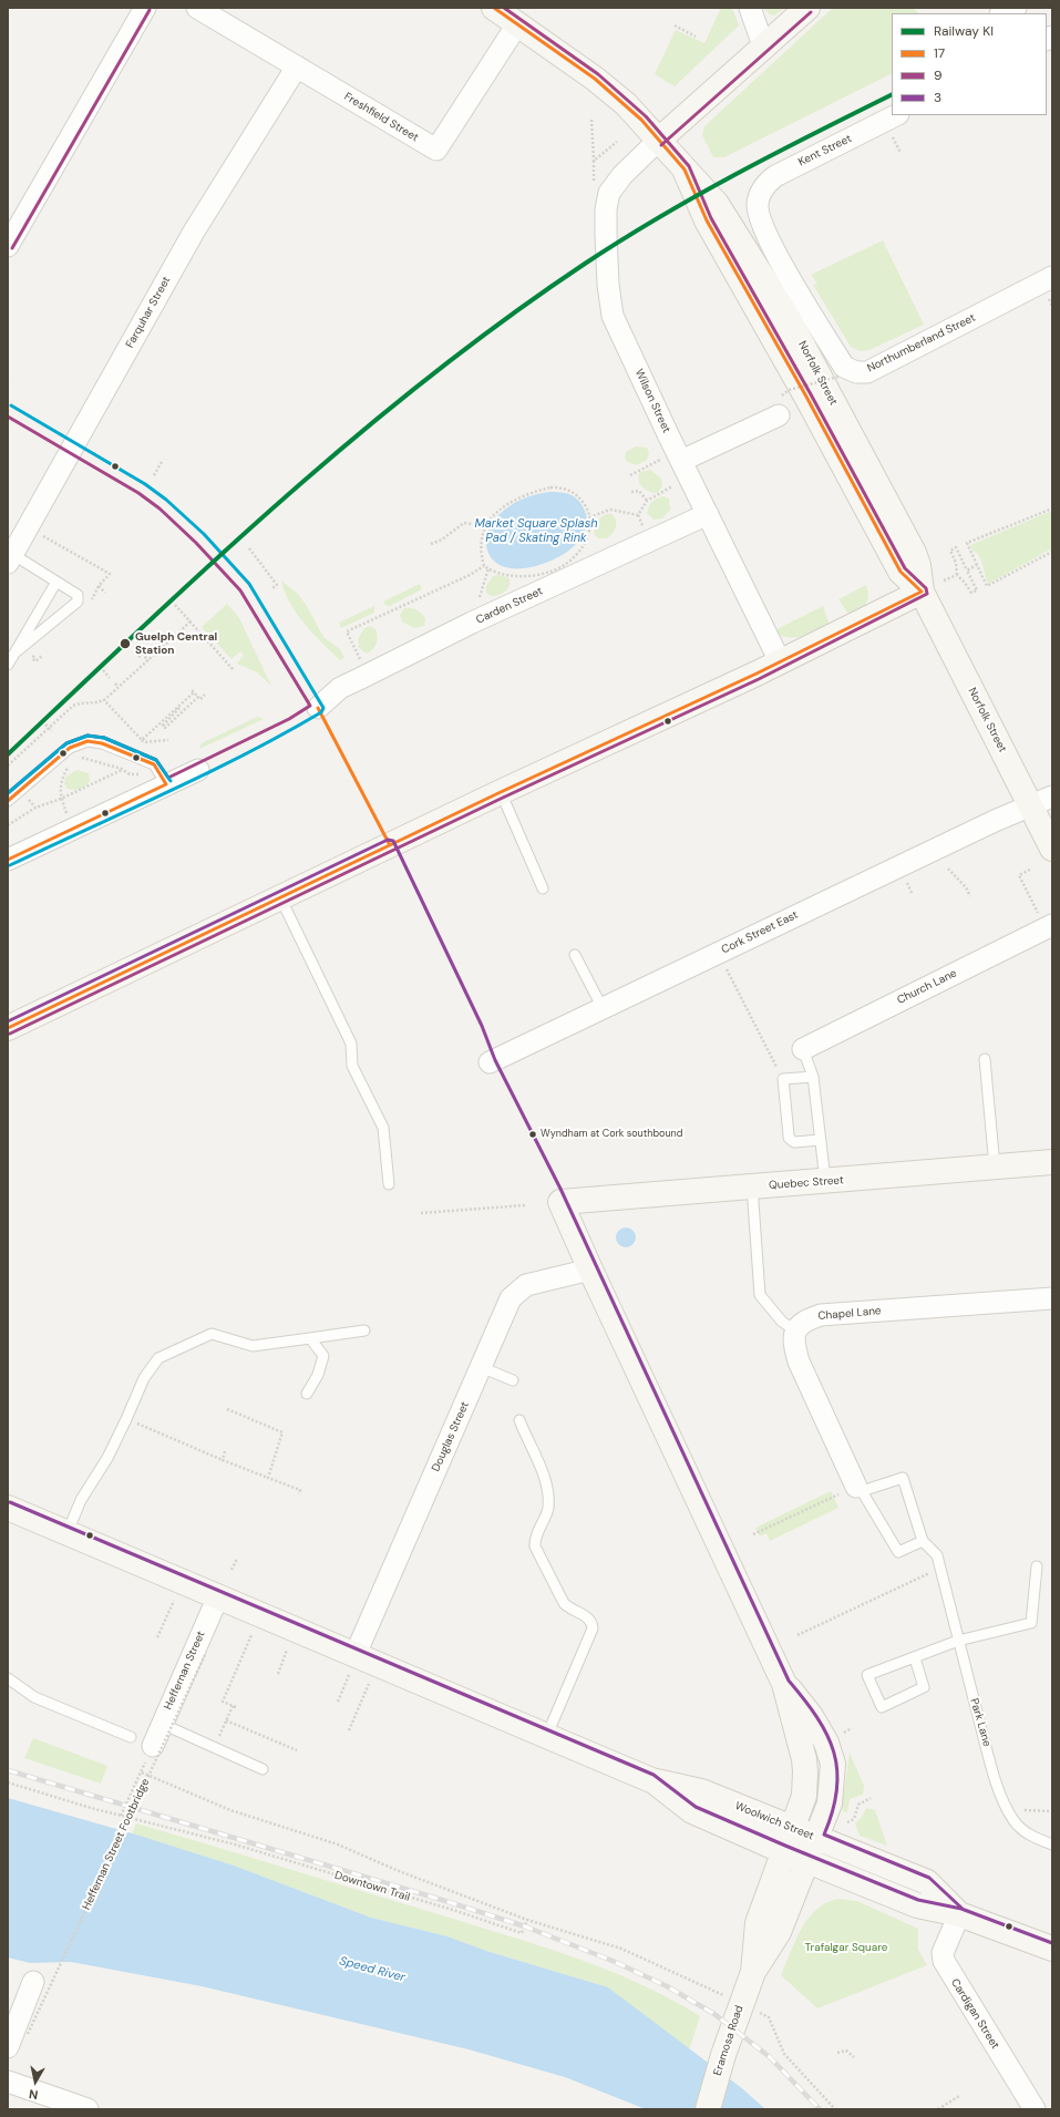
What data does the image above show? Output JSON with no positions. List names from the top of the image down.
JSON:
{
  "streets": {
    "main road": [
      "Norfolk Street",
      "Quebec Street",
      "Woolwich Street",
      "Eramosa Road"
    ],
    "street": [
      "Freshfield Street",
      "Kent Street",
      "Farquhar Street",
      "Northumberland Street",
      "Wilson Street",
      "Carden Street",
      "Cork Street East",
      "Church Lane",
      "Chapel Lane",
      "Douglas Street",
      "Heffernan Street",
      "Cardigan Street"
    ],
    "lane": ["Park Lane"],
    "path": ["Heffernan Street Footbridge", "Downtown Trail"]
  },
  "crossings": [
    ["Freshfield Street", "Farquhar Street"],
    ["Freshfield Street", "Norfolk Street"],
    ["Kent Street", "Northumberland Street"],
    ["Norfolk Street", "Wilson Street"],
    ["Norfolk Street", "Cork Street East"],
    ["Wilson Street", "Carden Street"],
    ["Quebec Street", "Douglas Street"],
    ["Douglas Street", "Woolwich Street"],
    ["Heffernan Street", "Woolwich Street"],
    ["Woolwich Street", "Cardigan Street"],
    ["Woolwich Street", "Eramosa Road"]
  ],
  "water": ["Market Square Splash Pad / Skating Rink", "Speed River"],
  "parks": ["Trafalgar Square"],
  "places": ["Guelph Central Station", "Wyndham at Cork southbound"],
  "lines": [
    "transit line 17",
    "transit line 9",
    "rail line KI",
    "transit line 3"
  ],
  "legend": [
    "Railway KI",
    "17",
    "9",
    "3"
  ],
  "north": "bottom"
}
